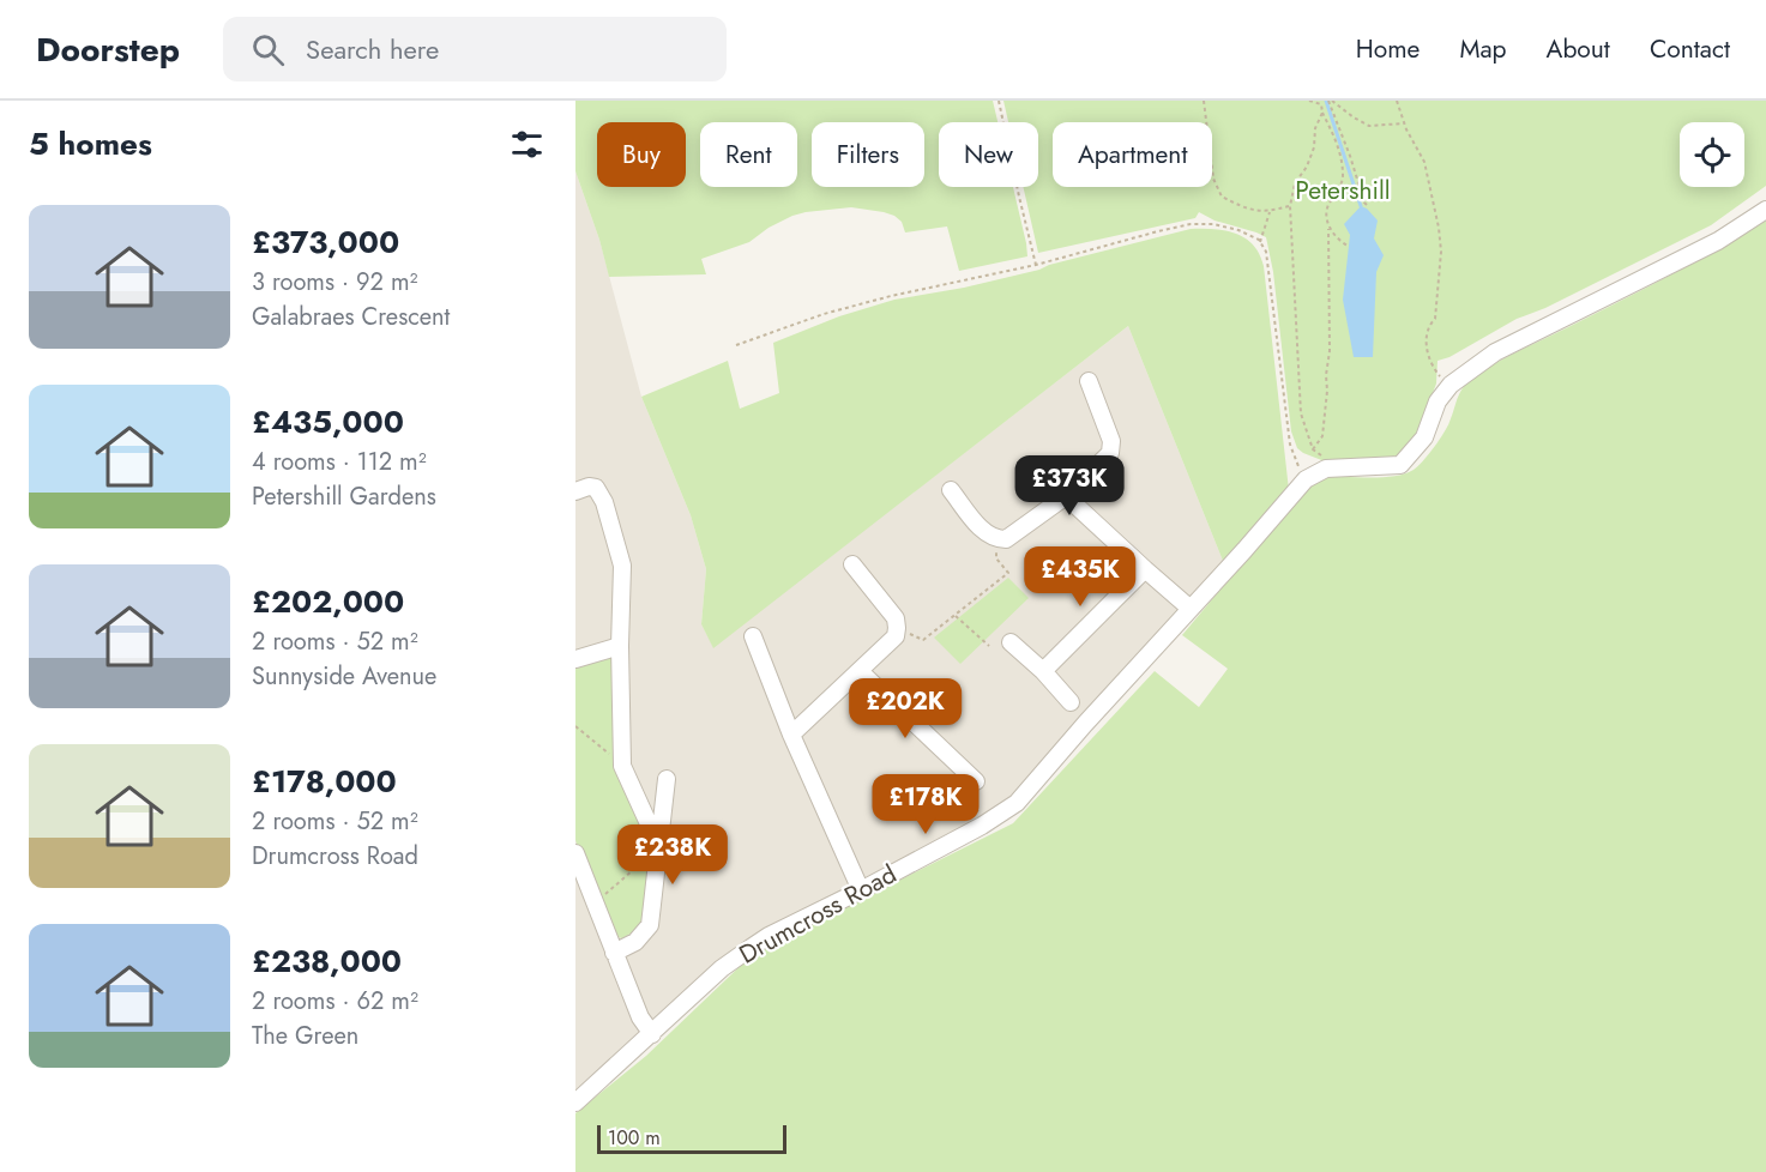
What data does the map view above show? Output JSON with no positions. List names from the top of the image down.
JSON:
{
  "streets": {
    "street": ["Drumcross Road"]
  },
  "parks": ["Petershill"],
  "scale_bar": "100 m",
  "page": {
    "header": "Doorstep",
    "search": "Search here",
    "nav": [
      "Home",
      "Map",
      "About",
      "Contact"
    ],
    "heading": "5 homes",
    "chip": [
      "Buy",
      "Rent",
      "Filters",
      "New",
      "Apartment"
    ],
    "list": [
      {
        "name": "£373,000",
        "note": "3 rooms · 92 m² · Galabraes Crescent"
      },
      {
        "name": "£435,000",
        "note": "4 rooms · 112 m² · Petershill Gardens"
      },
      {
        "name": "£202,000",
        "note": "2 rooms · 52 m² · Sunnyside Avenue"
      },
      {
        "name": "£178,000",
        "note": "2 rooms · 52 m² · Drumcross Road"
      },
      {
        "name": "£238,000",
        "note": "2 rooms · 62 m² · The Green"
      }
    ],
    "price": [
      "£373K",
      "£435K",
      "£202K",
      "£178K",
      "£238K"
    ],
    "scale": "100 m"
  }
}
